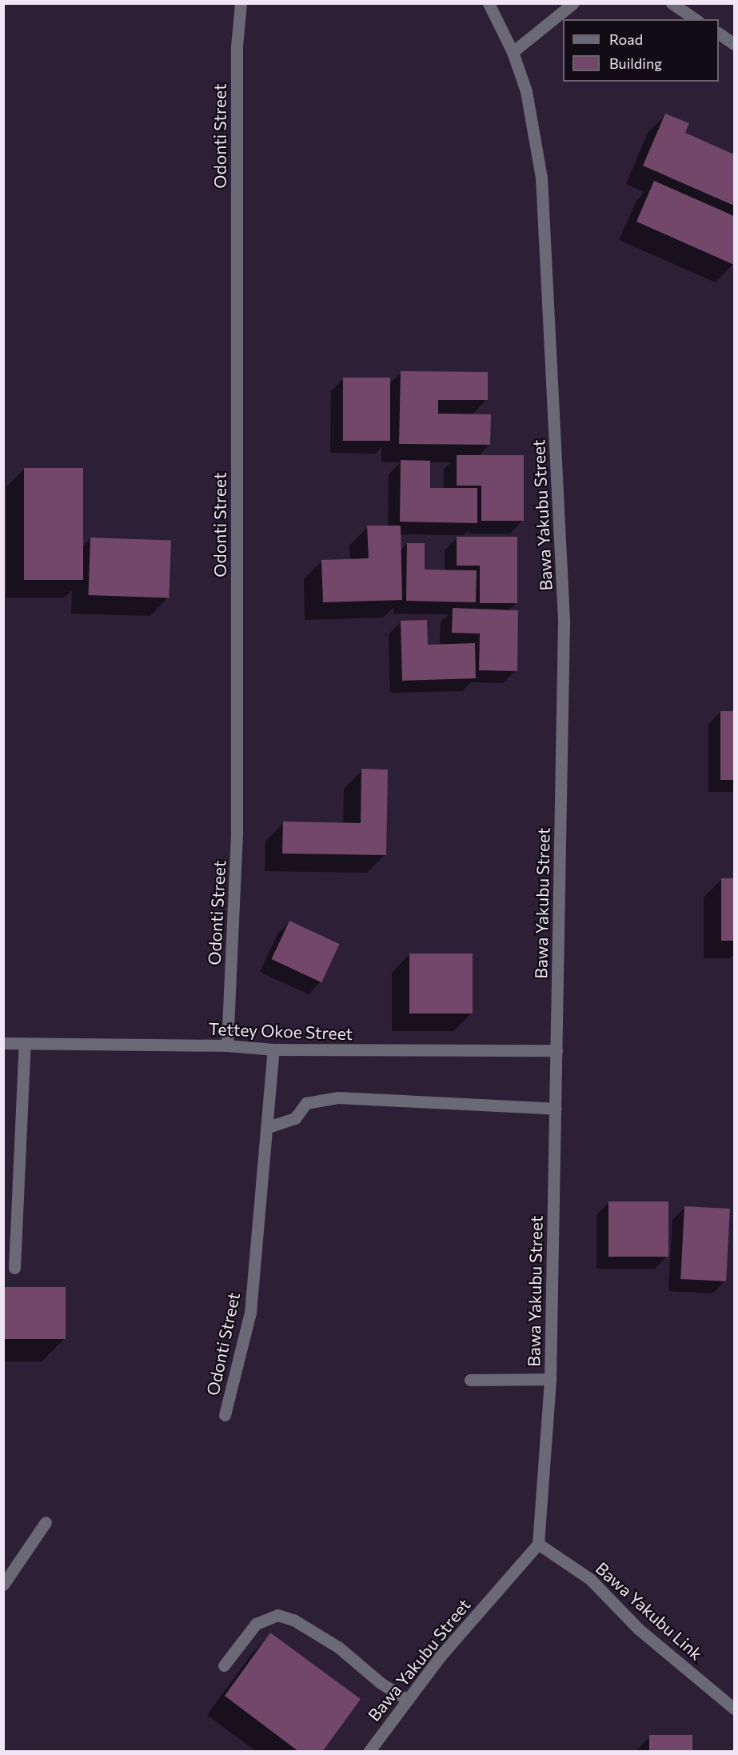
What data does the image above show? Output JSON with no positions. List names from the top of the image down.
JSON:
{
  "streets": {
    "street": [
      "Odonti Street",
      "Bawa Yakubu Street",
      "Tettey Okoe Street",
      "Bawa Yakubu Link"
    ]
  },
  "crossings": [
    ["Odonti Street", "Tettey Okoe Street"],
    ["Bawa Yakubu Street", "Tettey Okoe Street"],
    ["Bawa Yakubu Street", "Bawa Yakubu Link"]
  ],
  "legend": ["Road", "Building"]
}
